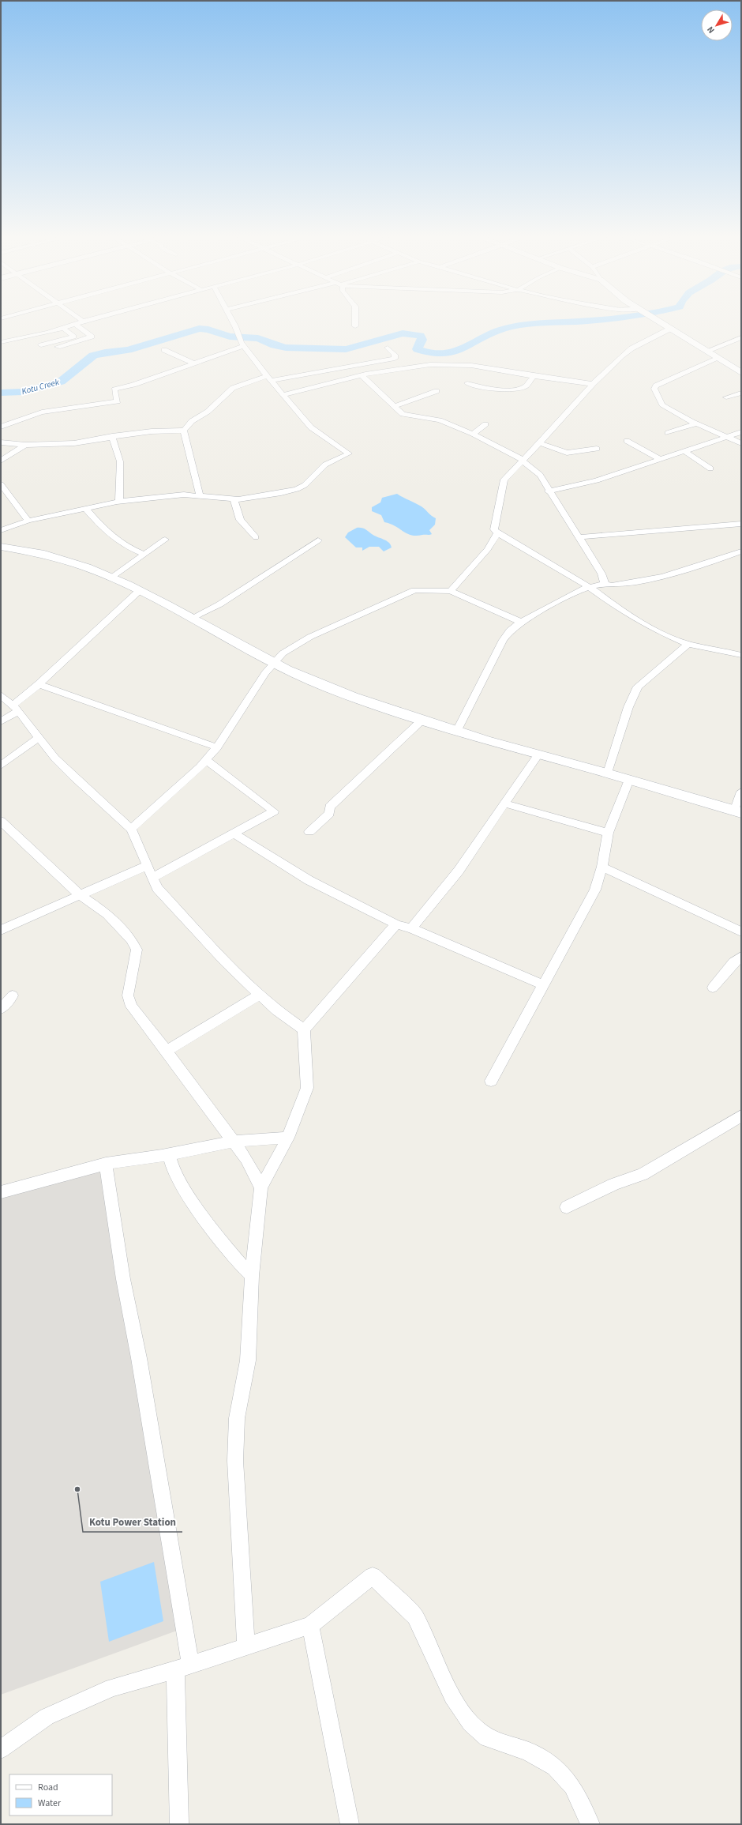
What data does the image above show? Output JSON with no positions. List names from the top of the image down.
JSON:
{
  "water": ["Kotu Creek"],
  "places": ["Kotu Power Station"],
  "legend": ["Road", "Water"],
  "north": "bottom left"
}
